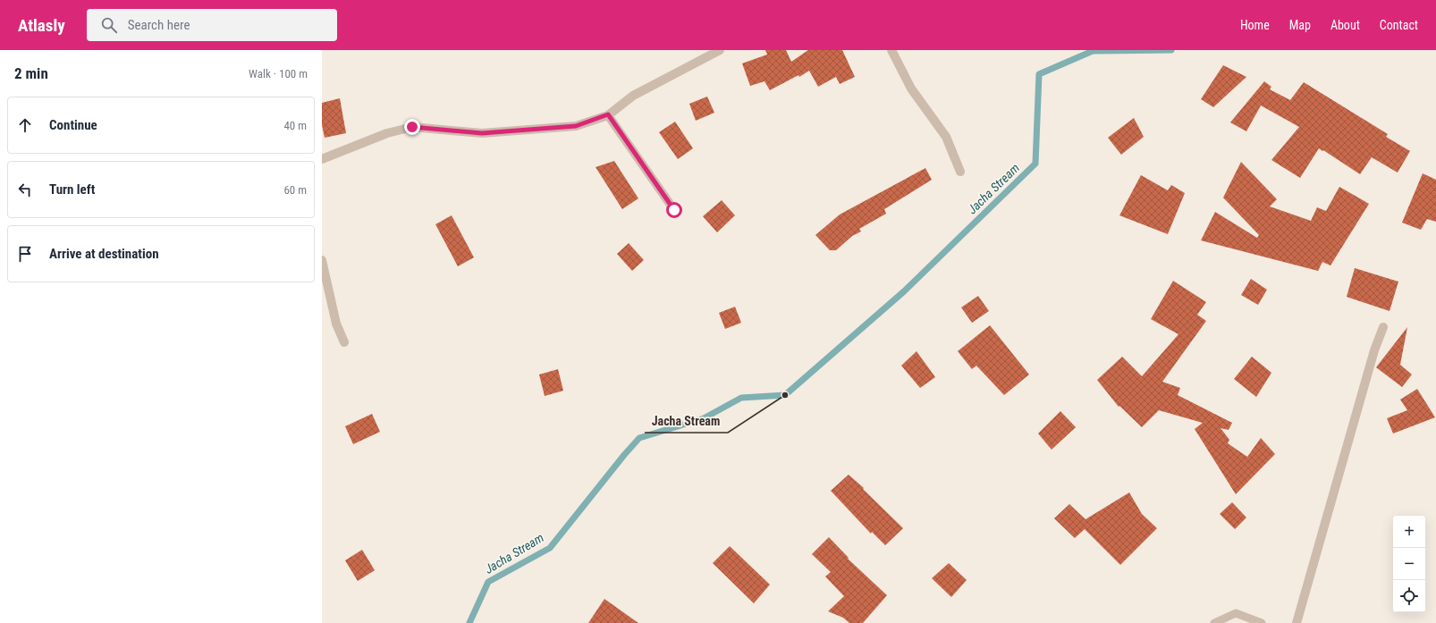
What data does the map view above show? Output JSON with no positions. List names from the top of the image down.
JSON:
{
  "water": ["Jacha Stream"],
  "places": ["Jacha Stream"],
  "page": {
    "header": "Atlasly",
    "search": "Search here",
    "nav": [
      "Home",
      "Map",
      "About",
      "Contact"
    ],
    "heading": ["2 min", "Walk · 100 m"],
    "list": [
      ["Continue", "40 m"],
      ["Turn left", "60 m"],
      "Arrive at destination"
    ],
    "map_buttons": ["+", "−"]
  }
}
